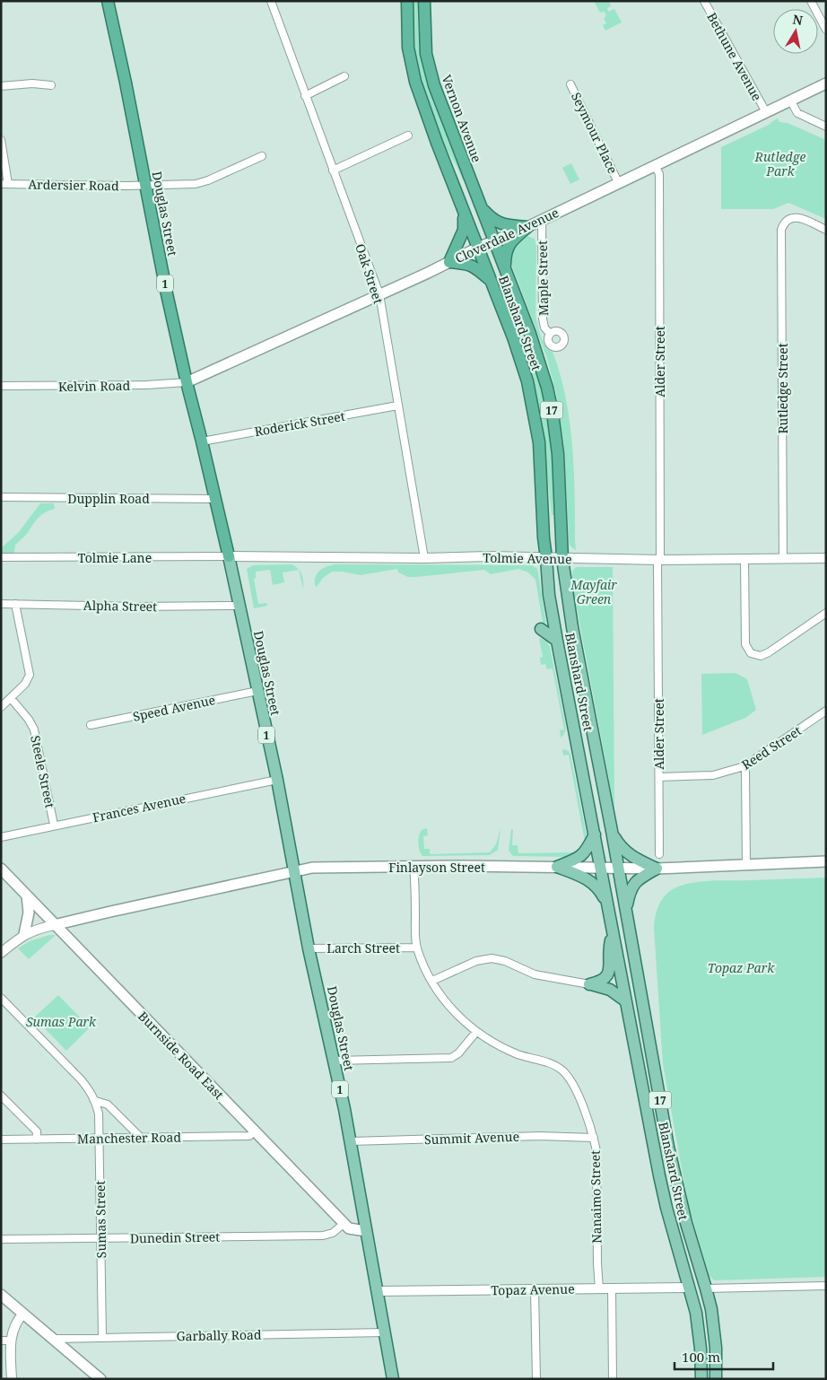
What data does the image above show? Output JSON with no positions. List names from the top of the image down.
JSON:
{
  "streets": {
    "highway": [
      "Vernon Avenue",
      "Douglas Street",
      "1",
      "Blanshard Street",
      "17"
    ],
    "main road": ["Cloverdale Avenue", "Finlayson Street", "Burnside Road East"],
    "street": [
      "Bethune Avenue",
      "Seymour Place",
      "Ardersier Road",
      "Oak Street",
      "Maple Street",
      "Alder Street",
      "Kelvin Road",
      "Rutledge Street",
      "Roderick Street",
      "Dupplin Road",
      "Tolmie Lane",
      "Tolmie Avenue",
      "Alpha Street",
      "Speed Avenue",
      "Reed Street",
      "Steele Street",
      "Frances Avenue",
      "Larch Street",
      "Manchester Road",
      "Summit Avenue",
      "Nanaimo Street",
      "Sumas Street",
      "Dunedin Street",
      "Topaz Avenue",
      "Garbally Road"
    ]
  },
  "crossings": [
    ["Bethune Avenue", "Cloverdale Avenue"],
    ["Vernon Avenue", "Cloverdale Avenue"],
    ["Vernon Avenue", "Blanshard Street"],
    ["Seymour Place", "Cloverdale Avenue"],
    ["Ardersier Road", "Douglas Street"],
    ["Douglas Street", "Cloverdale Avenue"],
    ["Douglas Street", "Kelvin Road"],
    ["Douglas Street", "Roderick Street"],
    ["Douglas Street", "Dupplin Road"],
    ["Douglas Street", "Tolmie Lane"],
    ["Douglas Street", "Tolmie Avenue"],
    ["Douglas Street", "Alpha Street"],
    ["Douglas Street", "Speed Avenue"],
    ["Douglas Street", "Frances Avenue"],
    ["Douglas Street", "Finlayson Street"],
    ["Douglas Street", "Larch Street"],
    ["Douglas Street", "Burnside Road East"],
    ["Douglas Street", "Summit Avenue"],
    ["Douglas Street", "Topaz Avenue"],
    ["Douglas Street", "Garbally Road"],
    ["Cloverdale Avenue", "Oak Street"],
    ["Cloverdale Avenue", "Maple Street"],
    ["Cloverdale Avenue", "Blanshard Street"],
    ["Cloverdale Avenue", "Alder Street"],
    ["Cloverdale Avenue", "Kelvin Road"],
    ["Oak Street", "Roderick Street"],
    ["Oak Street", "Tolmie Avenue"],
    ["Blanshard Street", "Tolmie Avenue"],
    ["Blanshard Street", "Finlayson Street"],
    ["Blanshard Street", "Topaz Avenue"],
    ["Alder Street", "Tolmie Avenue"],
    ["Alder Street", "Reed Street"],
    ["Rutledge Street", "Tolmie Avenue"],
    ["Tolmie Lane", "Tolmie Avenue"],
    ["Steele Street", "Frances Avenue"],
    ["Finlayson Street", "Burnside Road East"],
    ["Finlayson Street", "Nanaimo Street"],
    ["Larch Street", "Nanaimo Street"],
    ["Burnside Road East", "Manchester Road"],
    ["Burnside Road East", "Dunedin Street"],
    ["Manchester Road", "Sumas Street"],
    ["Summit Avenue", "Nanaimo Street"],
    ["Nanaimo Street", "Topaz Avenue"],
    ["Sumas Street", "Dunedin Street"],
    ["Sumas Street", "Garbally Road"]
  ],
  "parks": [
    "Rutledge Park",
    "Mayfair Green",
    "Topaz Park",
    "Sumas Park"
  ],
  "scale_bar": "100 m",
  "north": "top"
}
